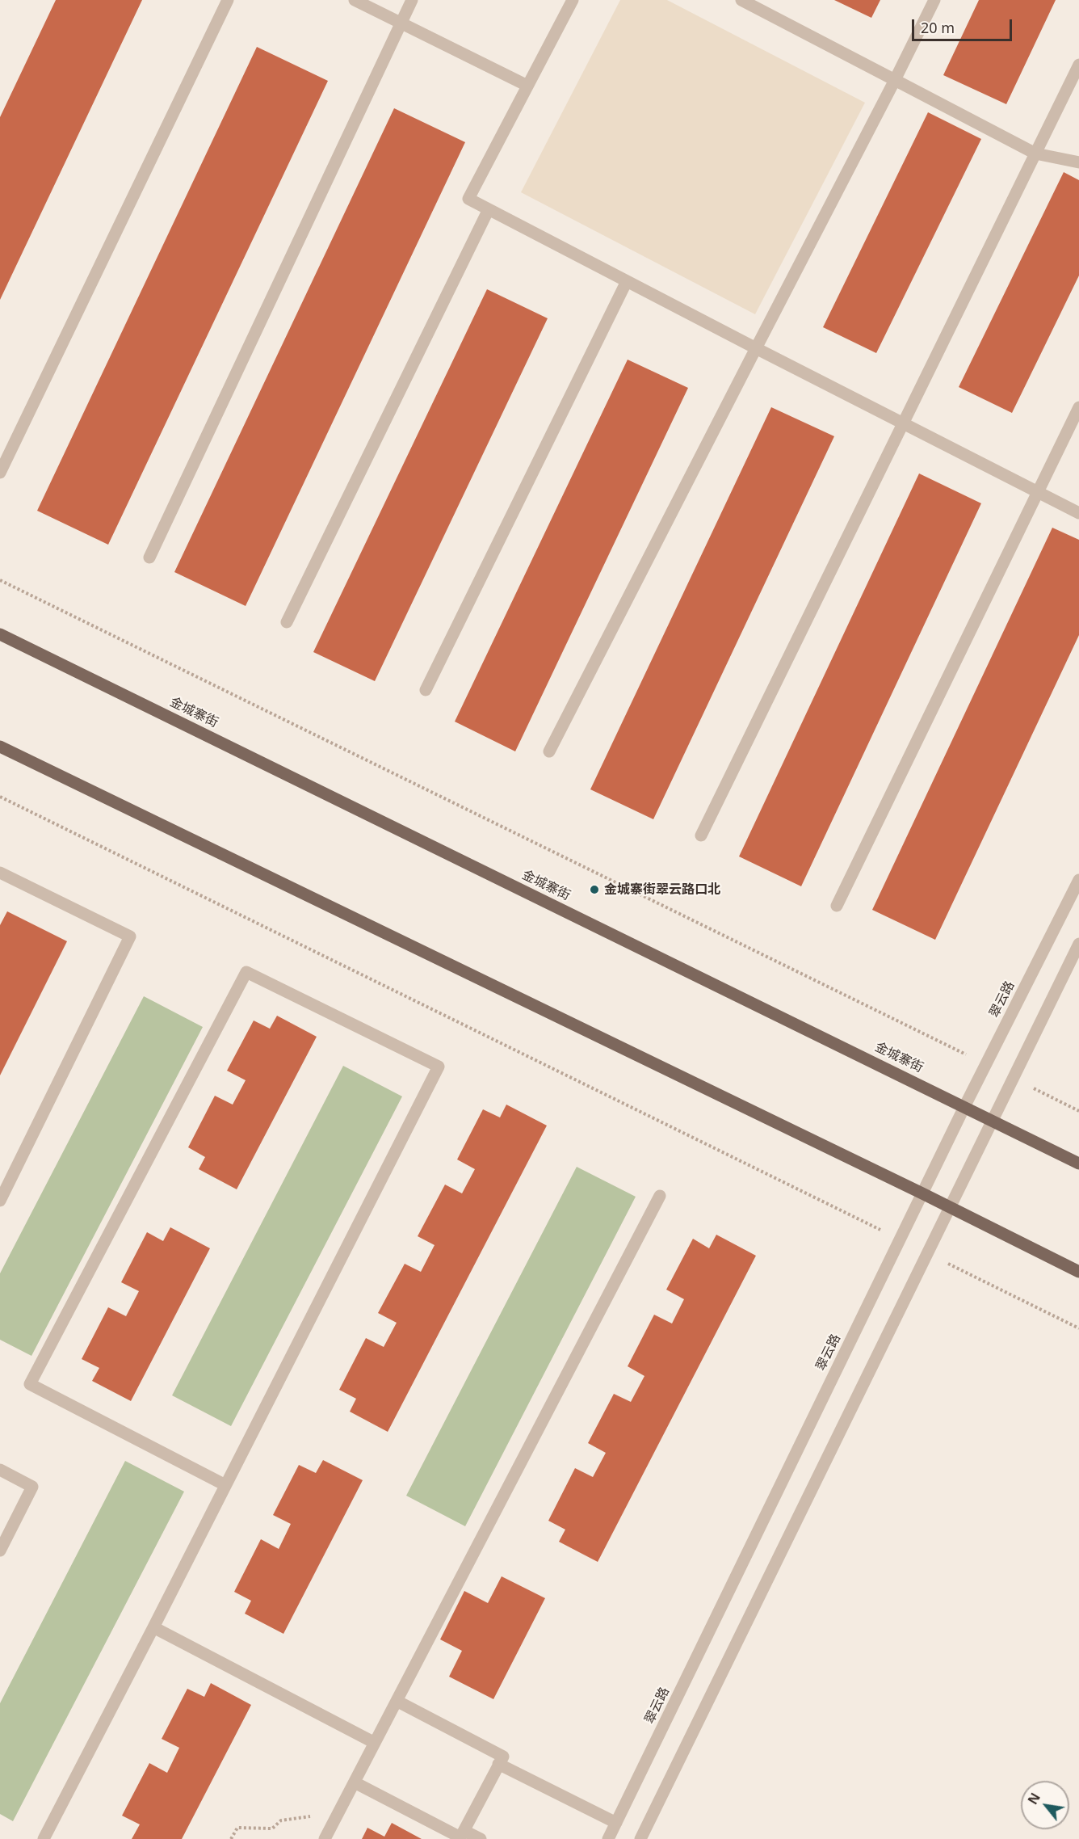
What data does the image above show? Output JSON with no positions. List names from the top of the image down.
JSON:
{
  "streets": {
    "main road": ["金城寨街"],
    "street": ["翠云路"]
  },
  "crossings": [
    ["金城寨街", "翠云路"]
  ],
  "places": ["金城寨街翠云路口北"],
  "scale_bar": "20 m",
  "north": "top left"
}
